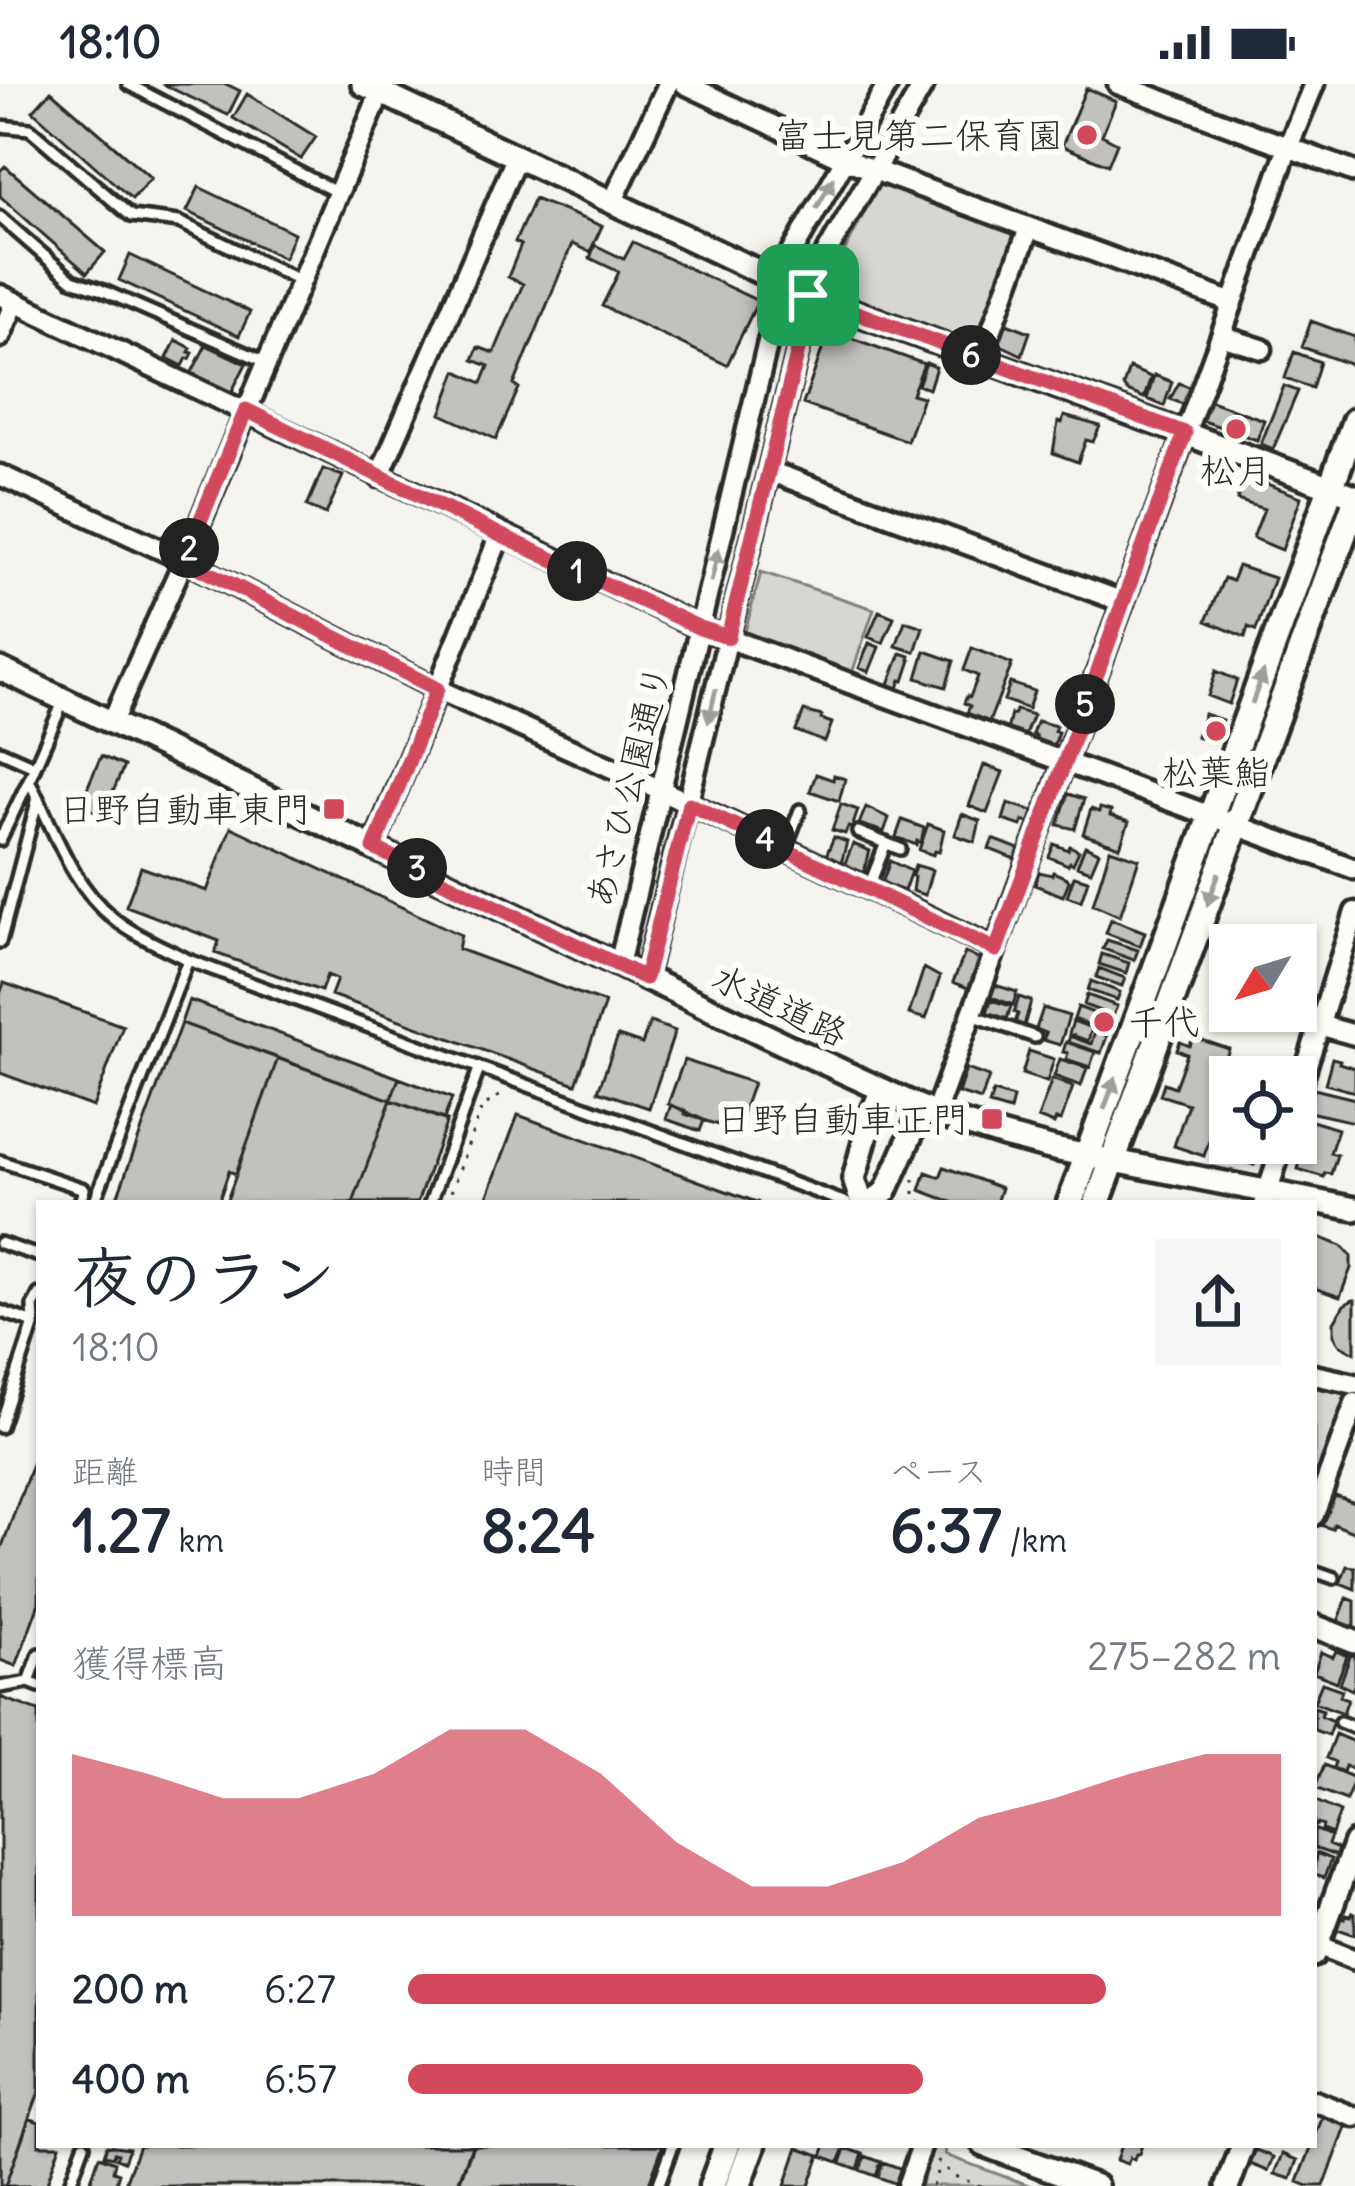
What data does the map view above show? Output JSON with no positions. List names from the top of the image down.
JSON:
{
  "streets": {
    "street": ["あさひ公園通り", "水道道路"]
  },
  "crossings": [
    ["あさひ公園通り", "水道道路"]
  ],
  "places": {
    "other": [
      "富士見第二保育園",
      "松月",
      "松葉鮨",
      "千代"
    ],
    "transit": ["日野自動車東門", "日野自動車正門"]
  },
  "north": "bottom left",
  "page": {
    "status": "18:10",
    "pins": [
      "6",
      "2",
      "1",
      "5",
      "4",
      "3"
    ],
    "heading": ["夜のラン", "18:10"],
    "stats": [
      ["距離", "1.27 km"],
      ["時間", "8:24"],
      ["ペース", "6:37 /km"]
    ],
    "chart": ["獲得標高", "275–282 m"],
    "list": [
      {
        "name": "200 m",
        "note": "6:27"
      },
      {
        "name": "400 m",
        "note": "6:57"
      }
    ]
  }
}
